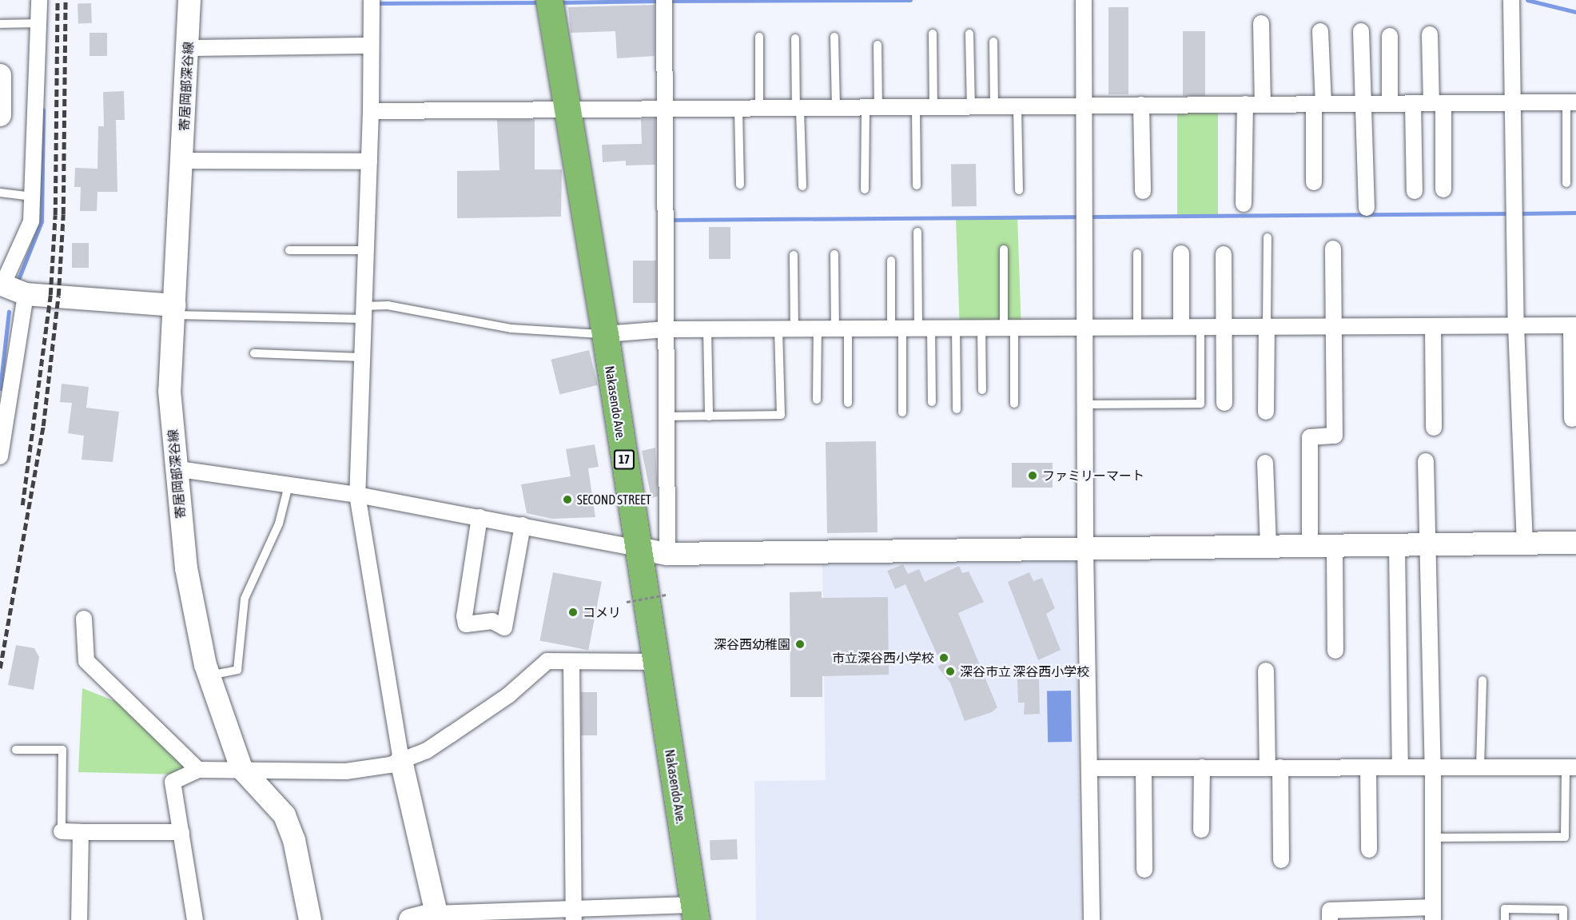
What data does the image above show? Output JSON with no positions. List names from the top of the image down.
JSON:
{
  "streets": {
    "highway": ["Nakasendo Ave.", "17"],
    "street": ["寄居岡部深谷線"]
  },
  "places": [
    "ファミリーマート",
    "SECOND STREET",
    "コメリ",
    "深谷西幼稚園",
    "市立深谷西小学校",
    "深谷市立 深谷西小学校"
  ]
}
